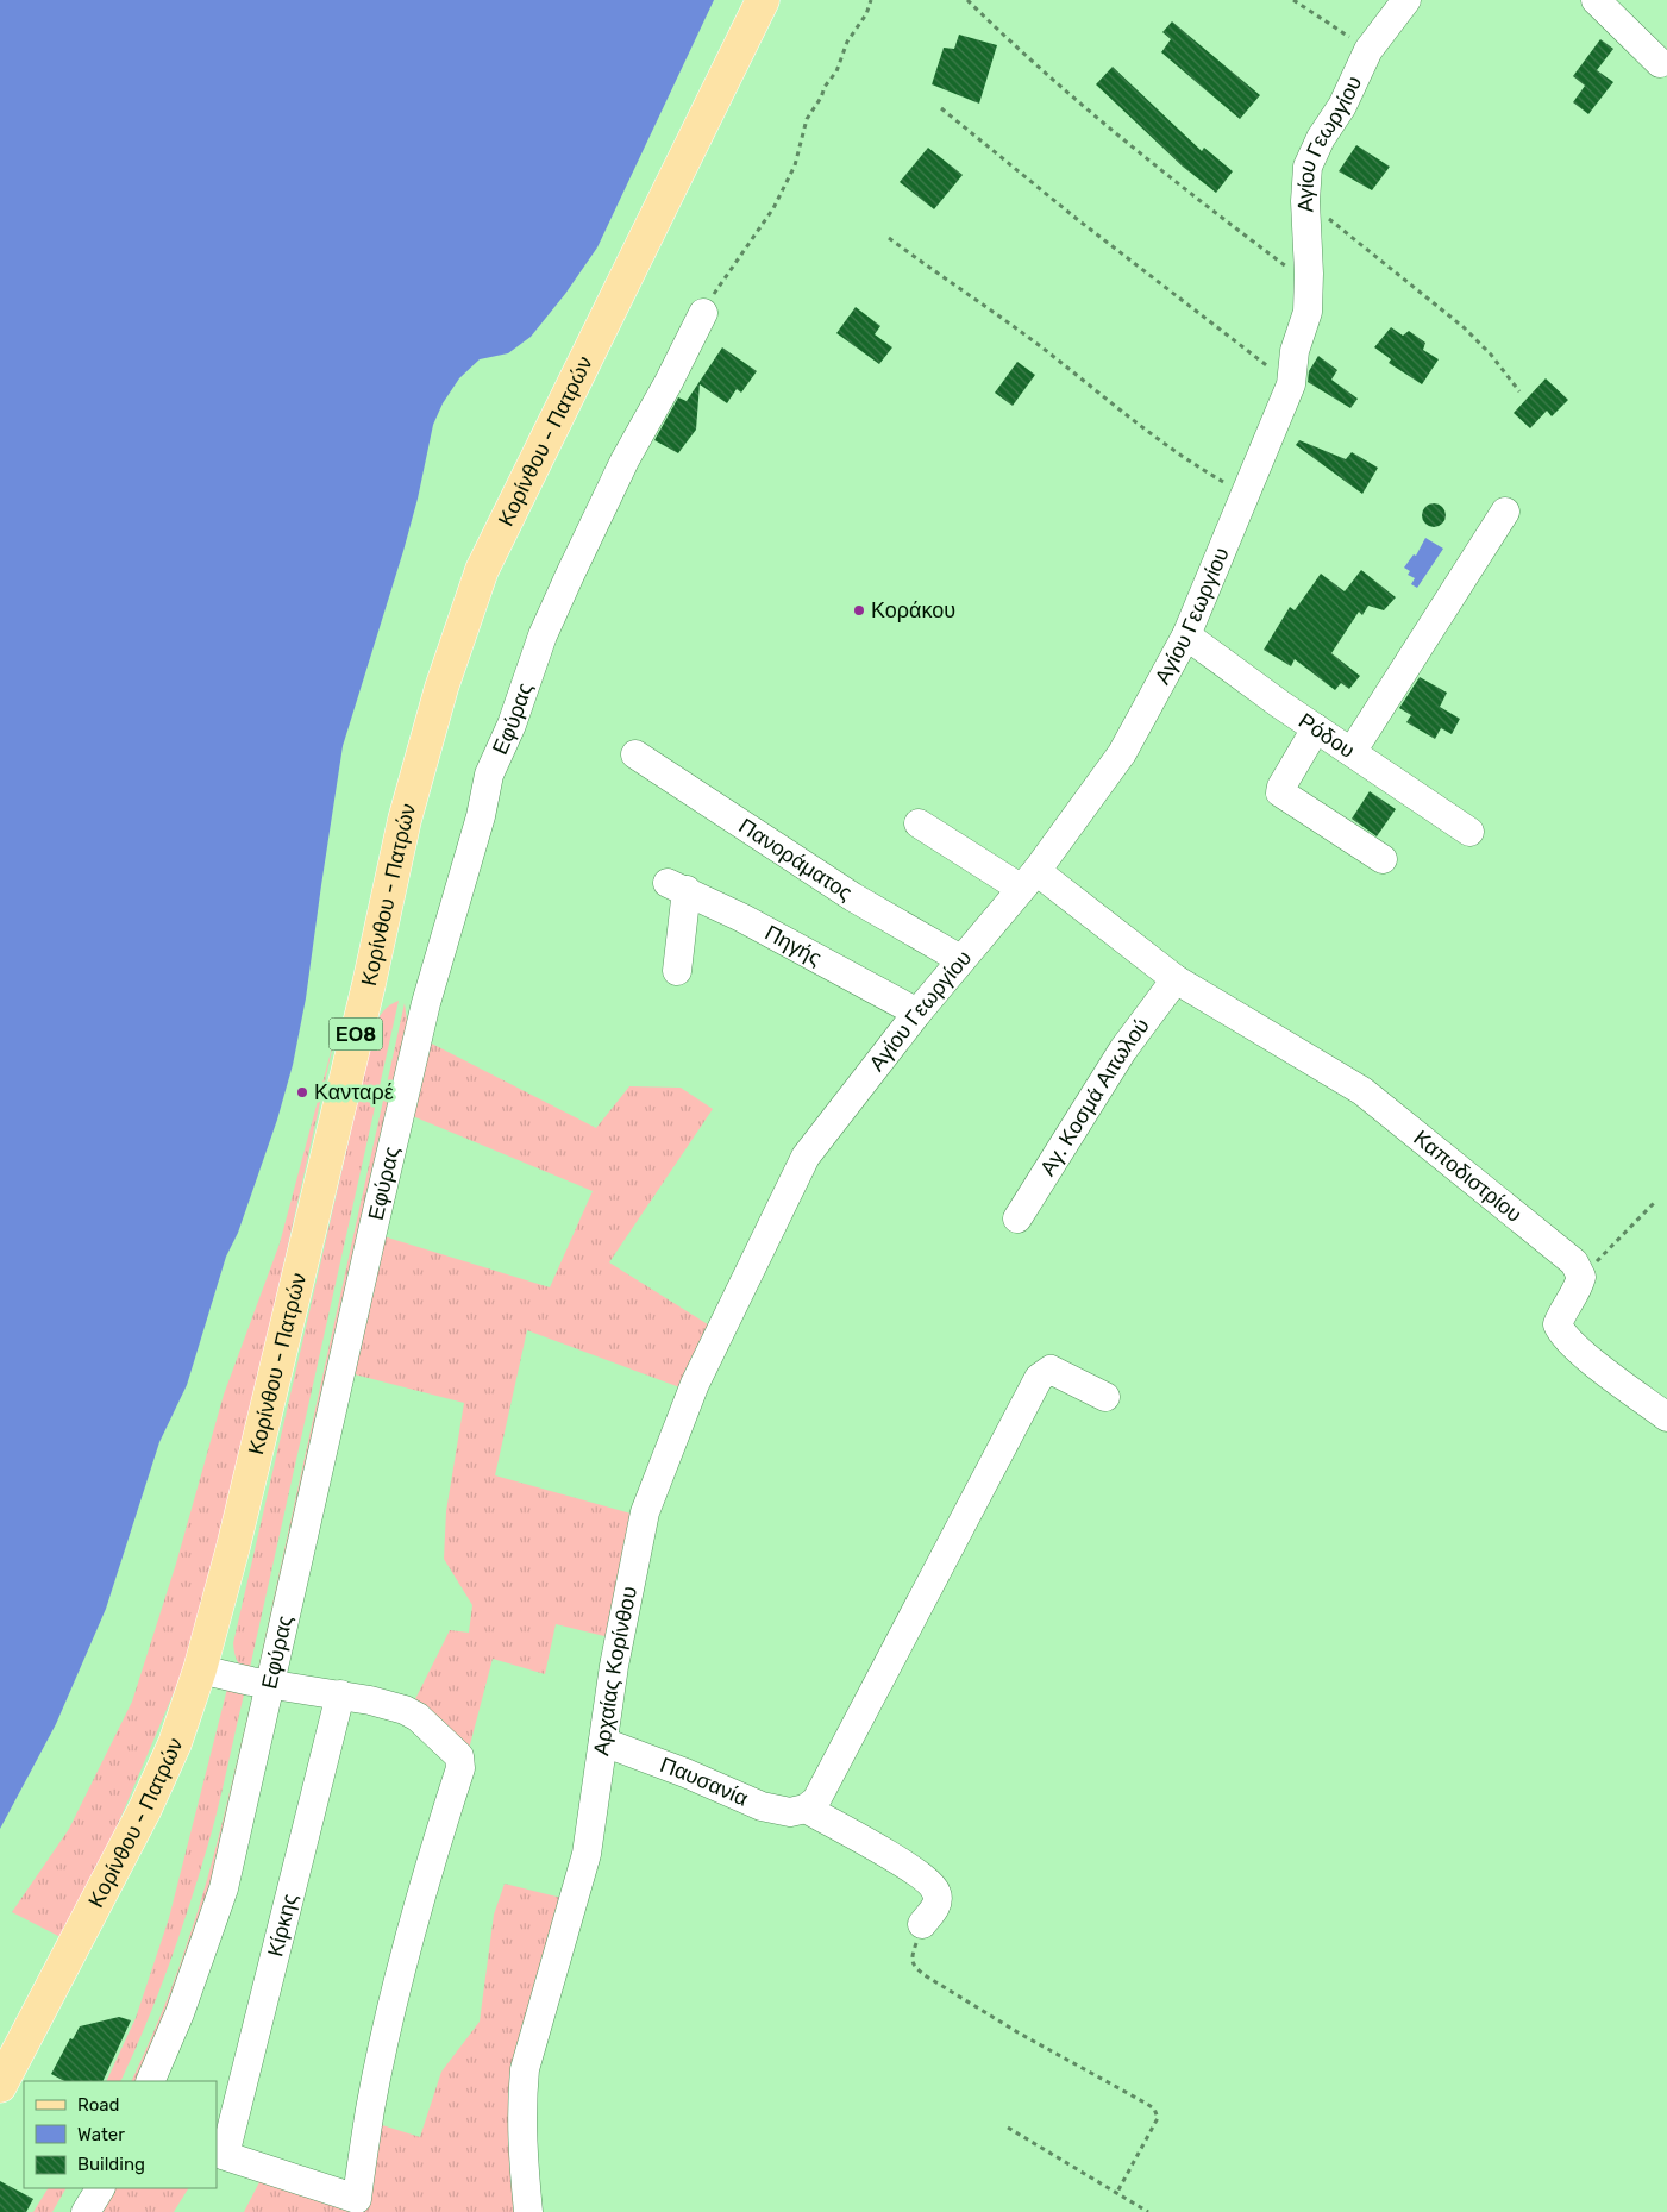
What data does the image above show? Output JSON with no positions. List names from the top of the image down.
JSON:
{
  "streets": {
    "main road": ["Κορίνθου - Πατρών", "ΕΟ8"],
    "street": [
      "Αγίου Γεωργίου",
      "Εφύρας",
      "Ρόδου",
      "Πανοράματος",
      "Πηγής",
      "Αγ. Κοσμά Αιτωλού",
      "Καποδιστρίου",
      "Αρχαίας Κορίνθου",
      "Παυσανία",
      "Κίρκης"
    ]
  },
  "crossings": [
    ["Αγίου Γεωργίου", "Ρόδου"],
    ["Αγίου Γεωργίου", "Πανοράματος"],
    ["Αγίου Γεωργίου", "Πηγής"],
    ["Αγίου Γεωργίου", "Καποδιστρίου"],
    ["Αγίου Γεωργίου", "Αρχαίας Κορίνθου"],
    ["Αγ. Κοσμά Αιτωλού", "Καποδιστρίου"],
    ["Αρχαίας Κορίνθου", "Παυσανία"]
  ],
  "places": ["Κοράκου", "Κανταρέ"],
  "legend": ["Road", "Water", "Building"]
}
